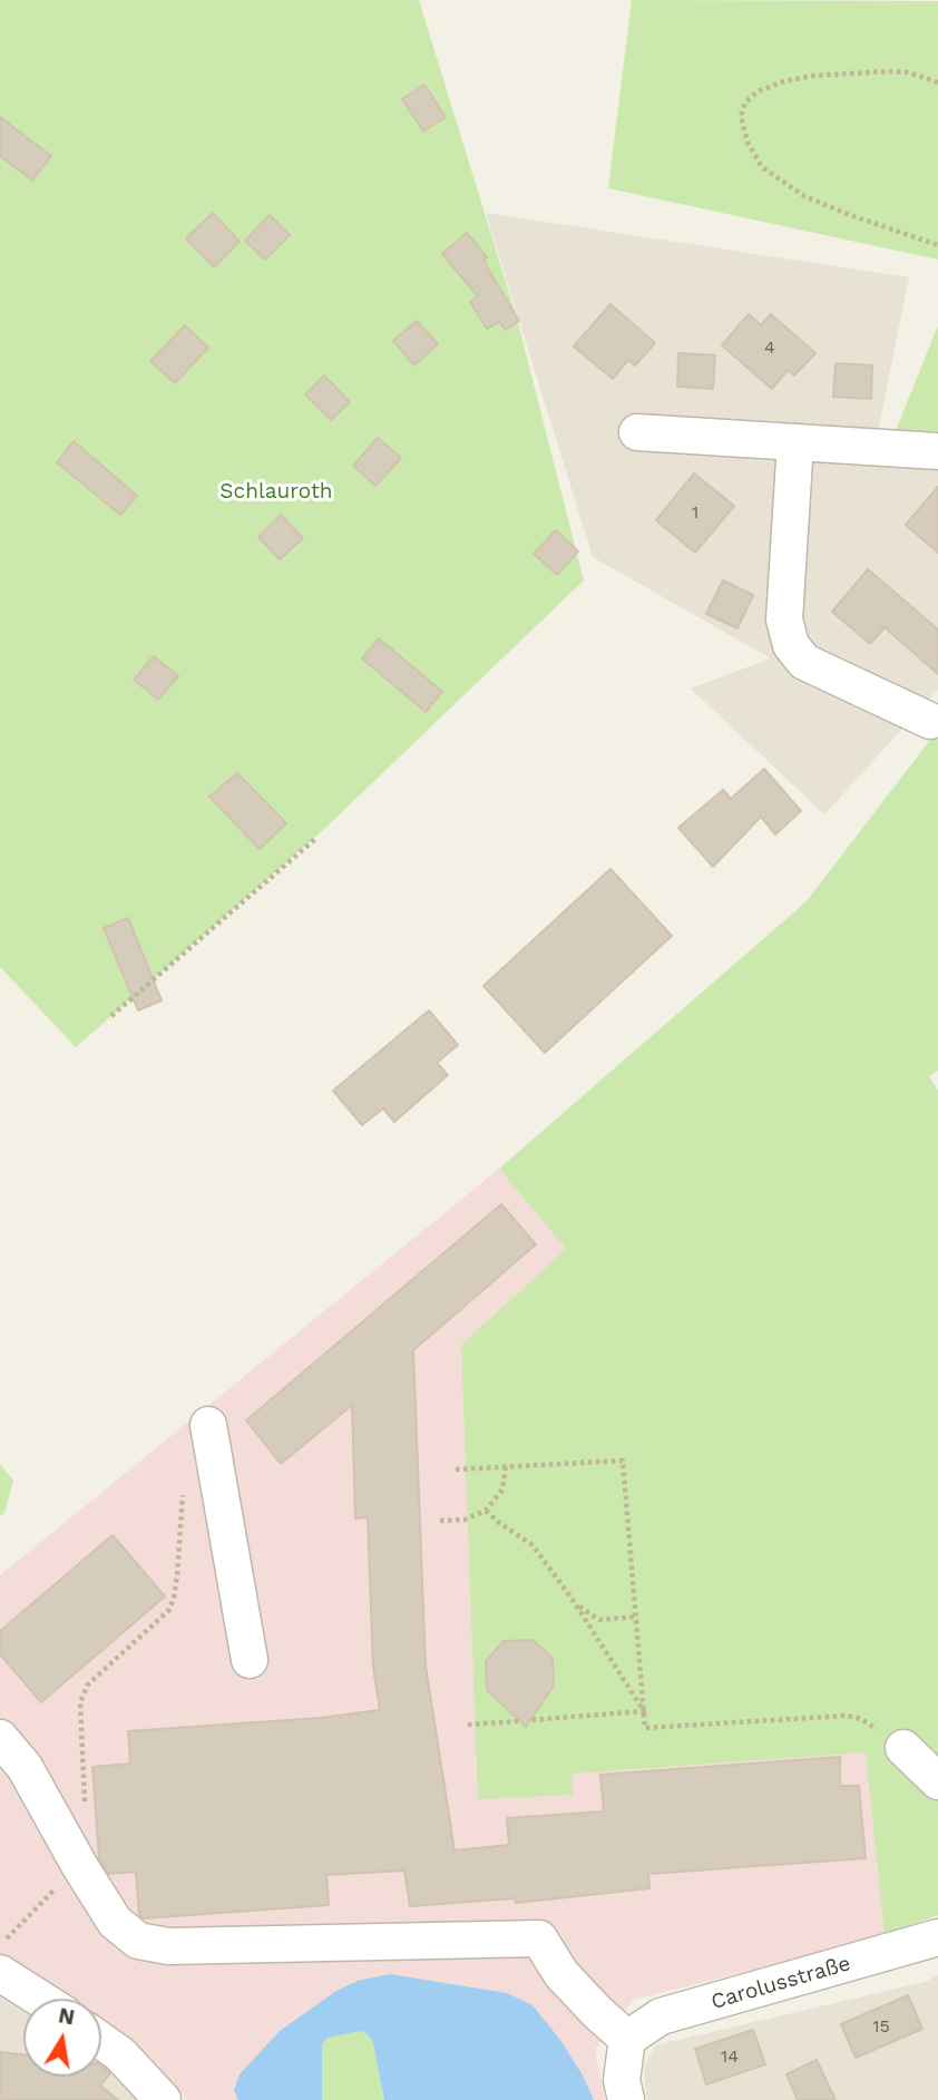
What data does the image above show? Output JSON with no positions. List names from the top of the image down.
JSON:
{
  "streets": {
    "street": ["Carolusstraße"]
  },
  "parks": ["Schlauroth"],
  "house_numbers": [
    "4",
    "1",
    "15",
    "14"
  ],
  "north": "top"
}
